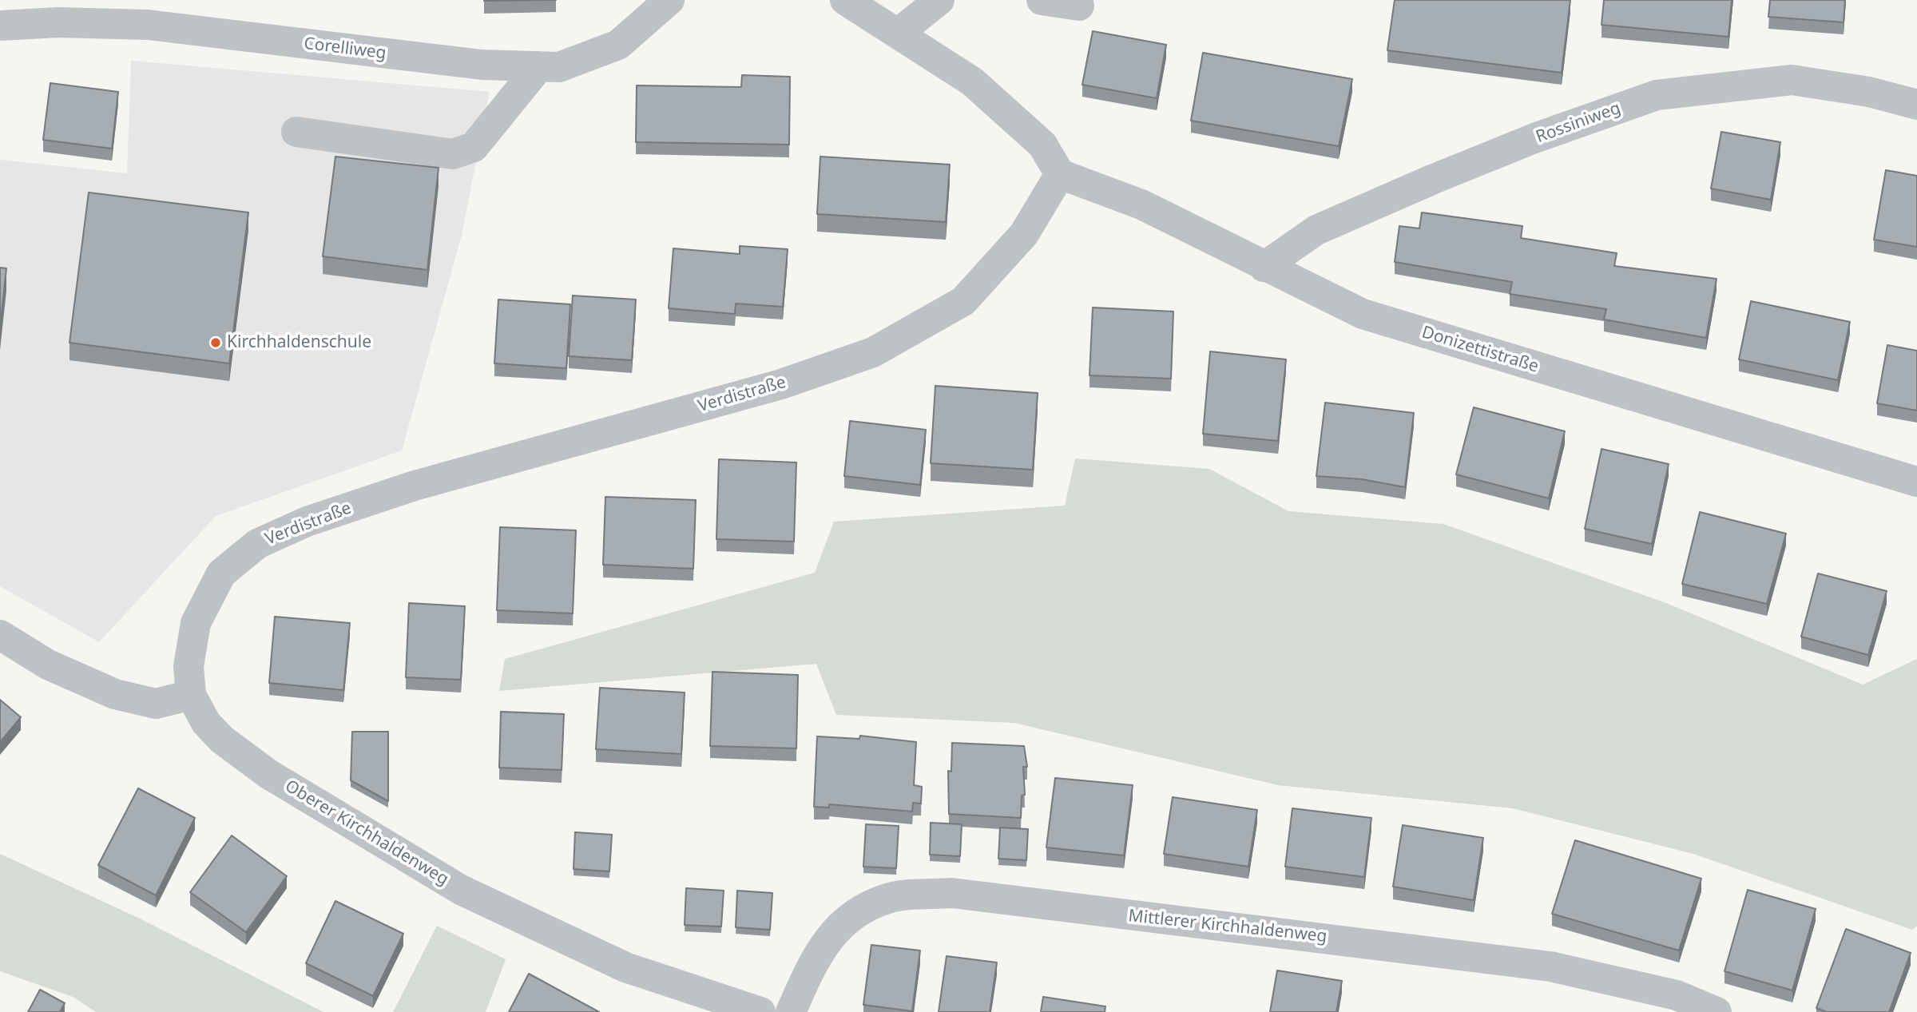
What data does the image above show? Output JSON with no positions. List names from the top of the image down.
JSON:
{
  "streets": {
    "street": [
      "Corelliweg",
      "Rossiniweg",
      "Donizettistraße",
      "Verdistraße",
      "Oberer Kirchhaldenweg",
      "Mittlerer Kirchhaldenweg"
    ]
  },
  "crossings": [
    ["Rossiniweg", "Donizettistraße"],
    ["Donizettistraße", "Verdistraße"],
    ["Verdistraße", "Oberer Kirchhaldenweg"]
  ],
  "places": ["Kirchhaldenschule"]
}
